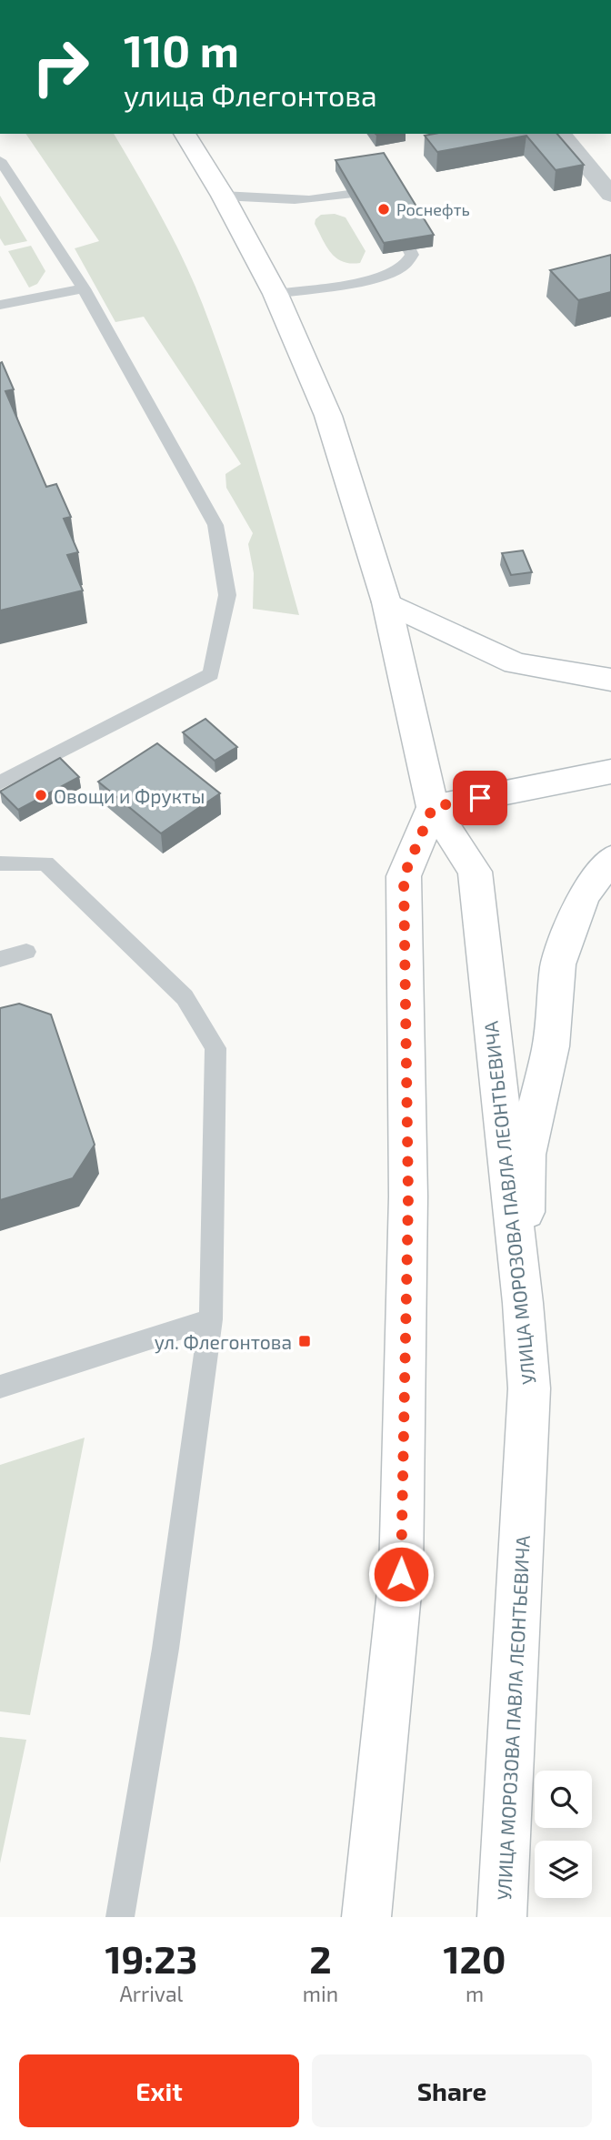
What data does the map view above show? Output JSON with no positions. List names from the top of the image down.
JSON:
{
  "streets": {
    "main road": ["УЛИЦА МОРОЗОВА ПАВЛА ЛЕОНТЬЕВИЧА"]
  },
  "places": {
    "other": ["Роснефть", "Овощи и Фрукты"],
    "transit": ["ул. Флегонтова"]
  },
  "page": {
    "turn": ["110 m", "улица Флегонтова"],
    "eta": [
      "19:23",
      "Arrival",
      "2",
      "min",
      "120",
      "m"
    ],
    "buttons": ["Exit", "Share"]
  }
}
